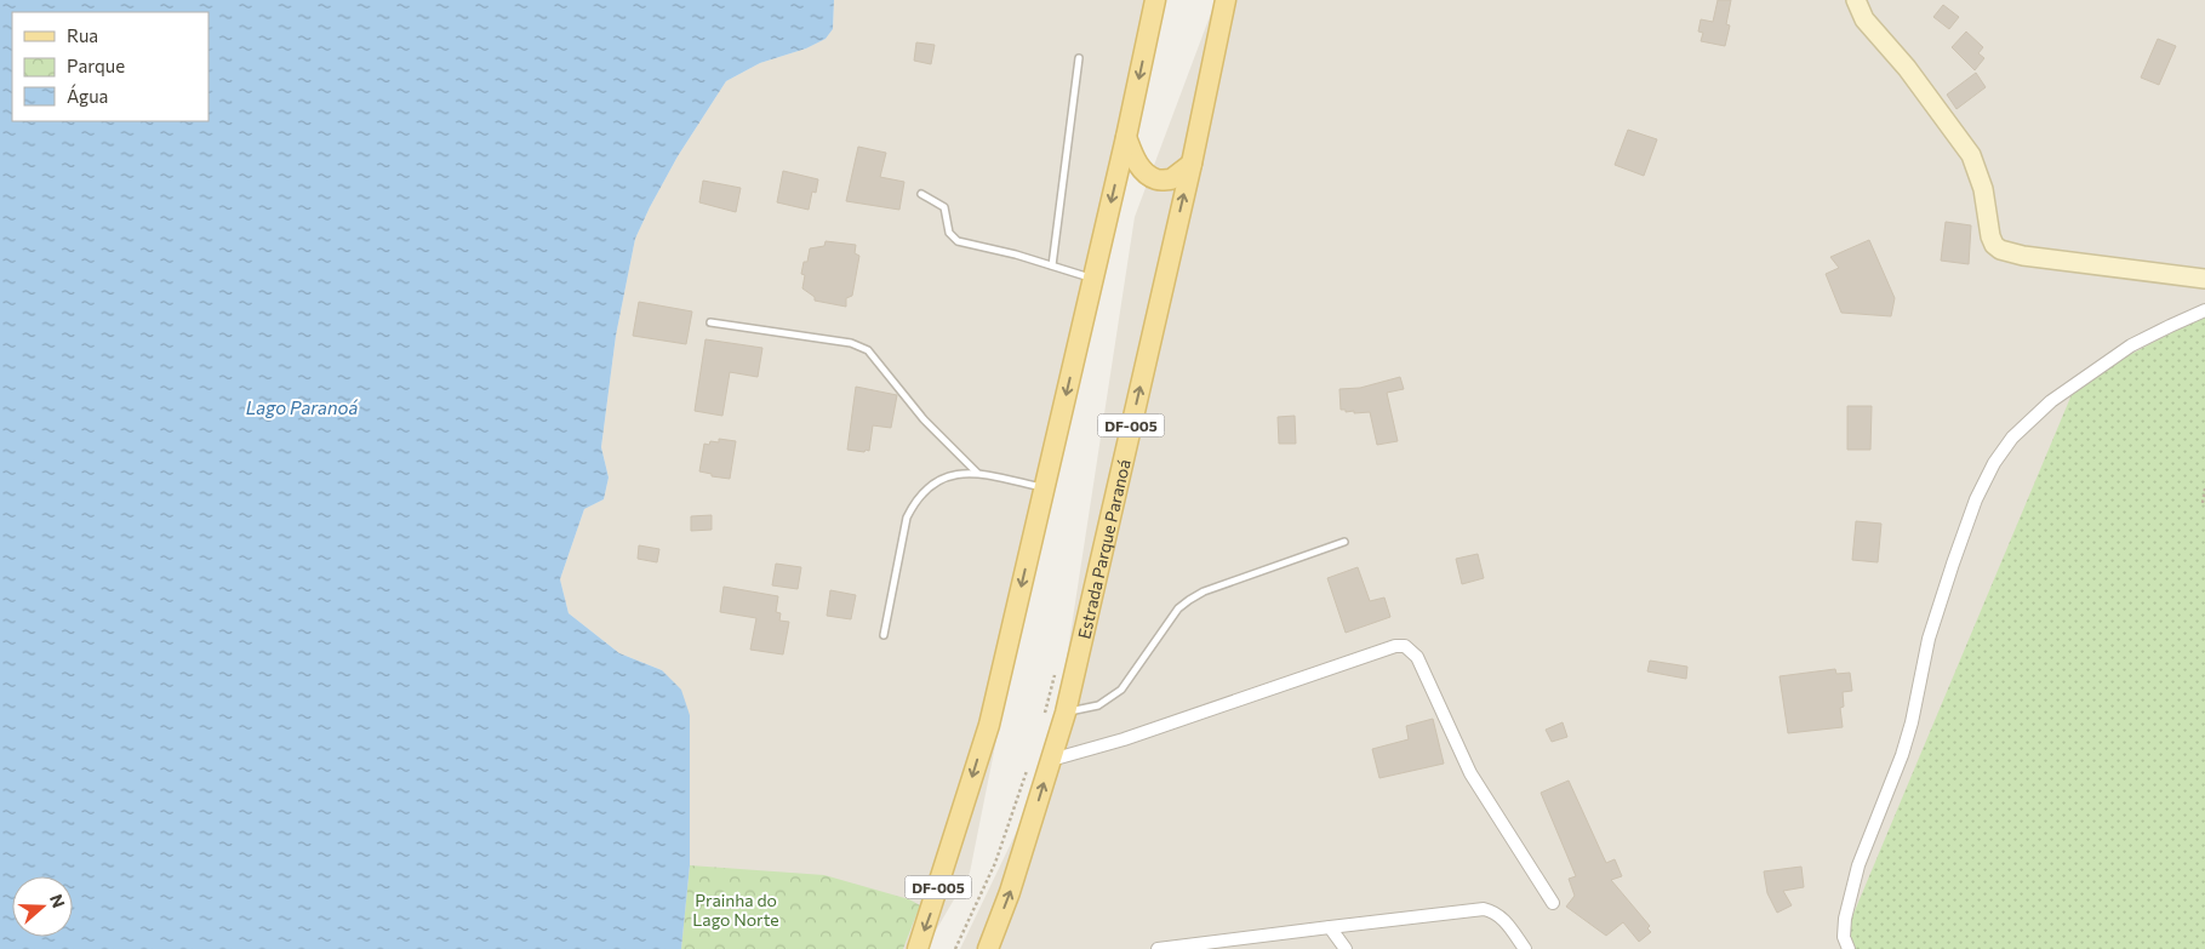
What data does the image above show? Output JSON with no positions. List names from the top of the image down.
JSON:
{
  "streets": {
    "main road": ["DF-005", "Estrada Parque Paranoá"]
  },
  "water": ["Lago Paranoá"],
  "parks": ["Prainha do Lago Norte"],
  "legend": ["Rua", "Parque", "Água"],
  "north": "right"
}
